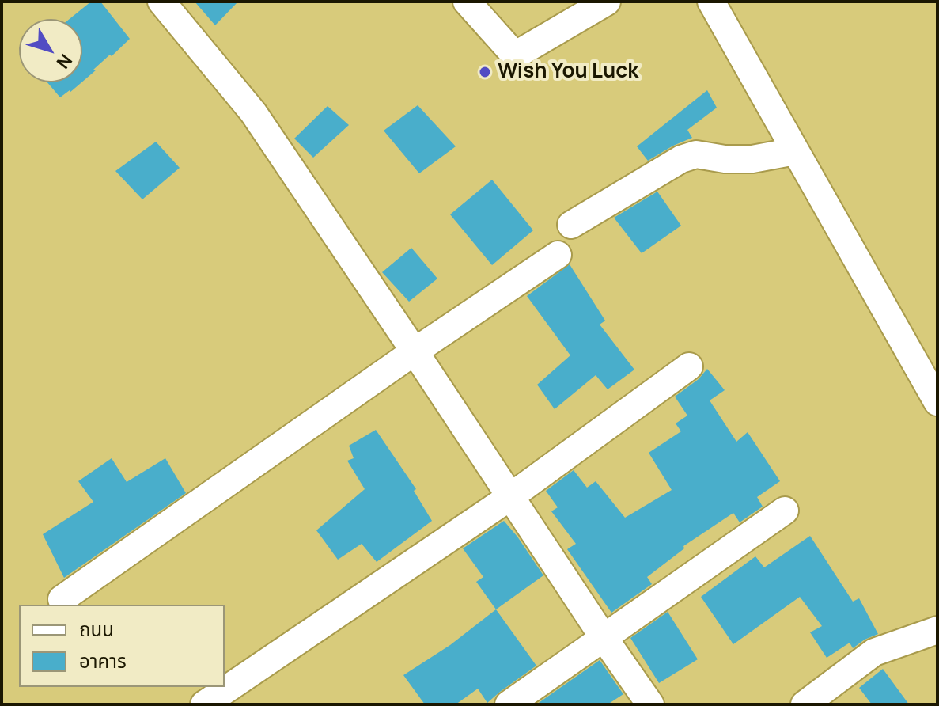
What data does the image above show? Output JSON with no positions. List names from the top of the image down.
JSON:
{
  "places": ["Wish You Luck"],
  "legend": ["ถนน", "อาคาร"],
  "north": "bottom right"
}
